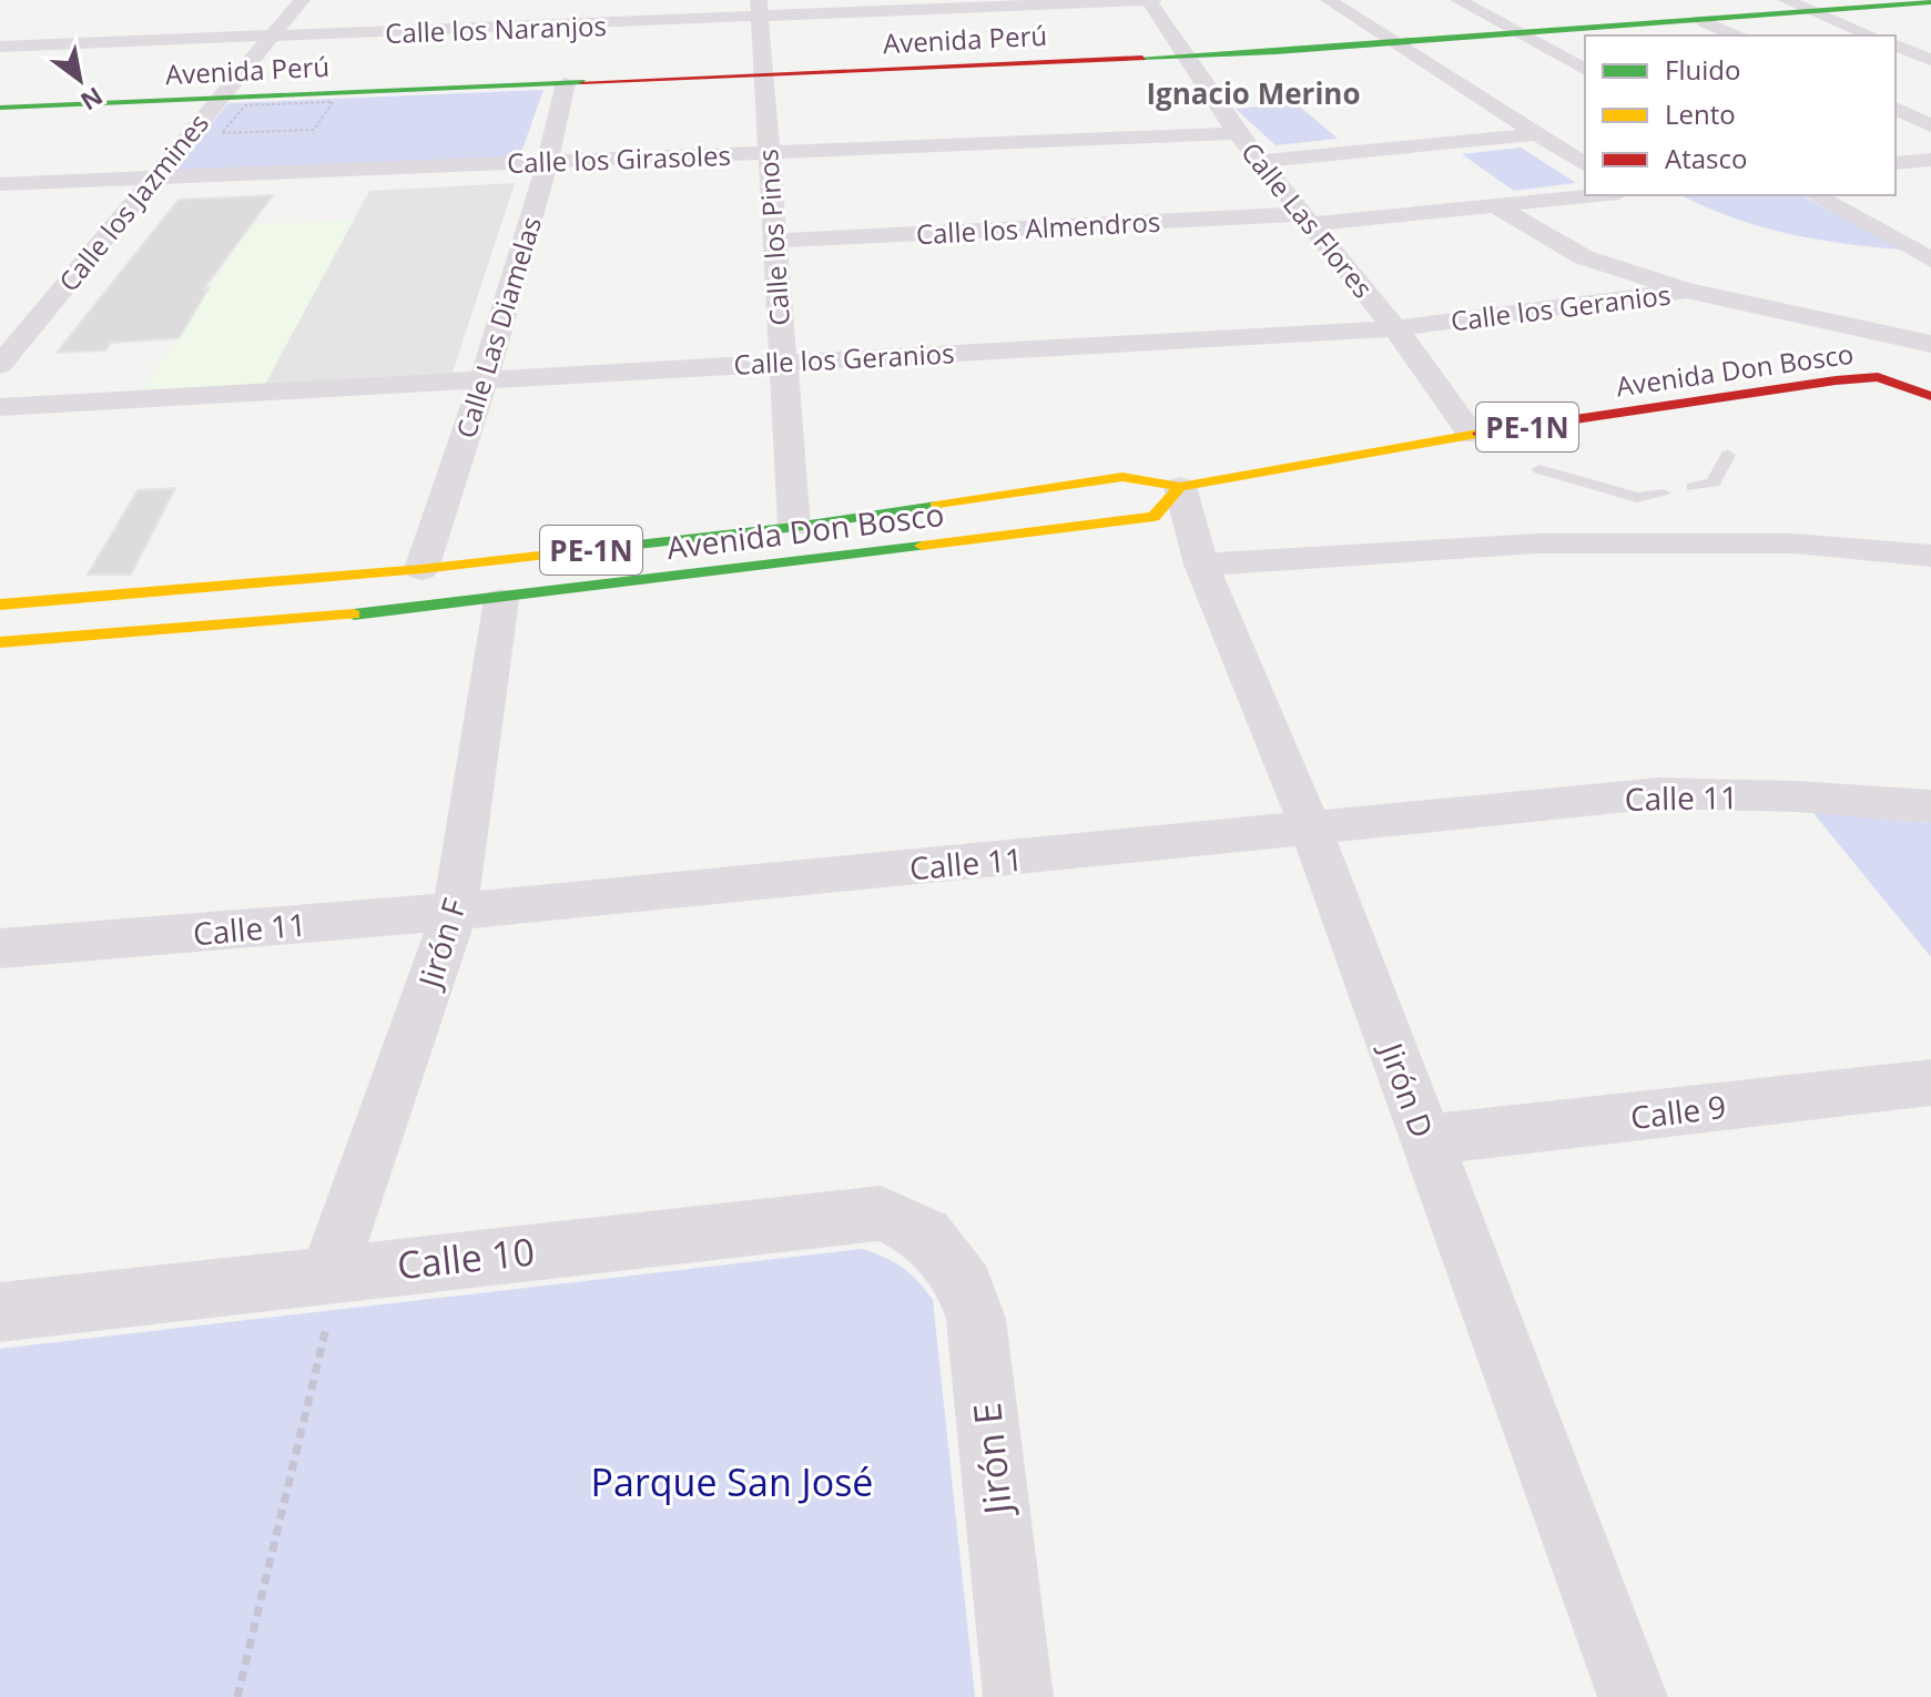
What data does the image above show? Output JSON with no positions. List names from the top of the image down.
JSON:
{
  "streets": {
    "street": [
      "Calle los Naranjos",
      "Avenida Perú",
      "Calle los Girasoles",
      "Calle los Jazmines",
      "Calle Las Flores",
      "Calle los Almendros",
      "Calle los Pinos",
      "Calle los Geranios",
      "Calle Las Diamelas",
      "Avenida Don Bosco",
      "PE-1N",
      "Calle 11",
      "Jirón F",
      "Jirón D",
      "Calle 9",
      "Calle 10",
      "Jirón E"
    ]
  },
  "crossings": [
    ["Calle los Naranjos", "Calle los Jazmines"],
    ["Calle los Naranjos", "Calle Las Flores"],
    ["Calle los Naranjos", "Calle los Pinos"],
    ["Avenida Perú", "Calle los Jazmines"],
    ["Avenida Perú", "Calle Las Flores"],
    ["Avenida Perú", "Calle los Pinos"],
    ["Avenida Perú", "Calle Las Diamelas"],
    ["Calle los Girasoles", "Calle los Jazmines"],
    ["Calle los Girasoles", "Calle Las Flores"],
    ["Calle los Girasoles", "Calle los Pinos"],
    ["Calle los Girasoles", "Calle Las Diamelas"],
    ["Calle Las Flores", "Calle los Almendros"],
    ["Calle Las Flores", "Calle los Geranios"],
    ["Calle Las Flores", "Avenida Don Bosco"],
    ["Calle los Almendros", "Calle los Pinos"],
    ["Calle los Pinos", "Calle los Geranios"],
    ["Calle los Pinos", "Avenida Don Bosco"],
    ["Calle los Geranios", "Calle Las Diamelas"],
    ["Calle Las Diamelas", "Avenida Don Bosco"],
    ["Avenida Don Bosco", "Jirón F"],
    ["Avenida Don Bosco", "Jirón D"],
    ["Calle 11", "Jirón F"],
    ["Calle 11", "Jirón D"],
    ["Jirón F", "Calle 10"],
    ["Jirón D", "Calle 9"],
    ["Calle 10", "Jirón E"]
  ],
  "districts": ["Ignacio Merino"],
  "parks": ["Parque San José"],
  "legend": ["Fluido", "Lento", "Atasco"],
  "north": "bottom right"
}
